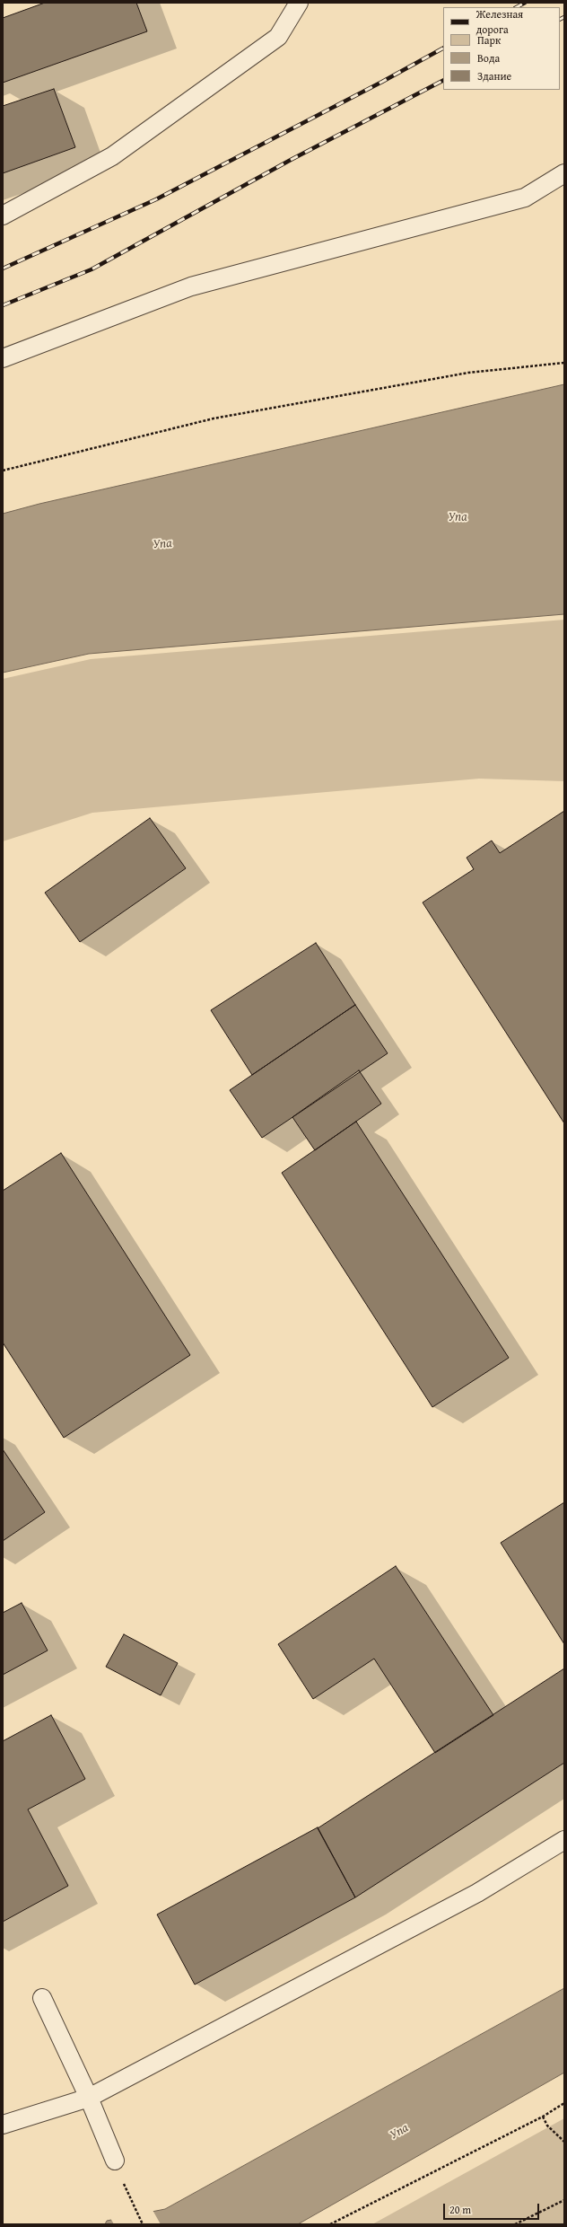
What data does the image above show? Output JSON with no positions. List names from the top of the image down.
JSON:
{
  "water": ["Упа"],
  "legend": [
    "Железная дорога",
    "Парк",
    "Вода",
    "Здание"
  ],
  "scale_bar": "20 m"
}
